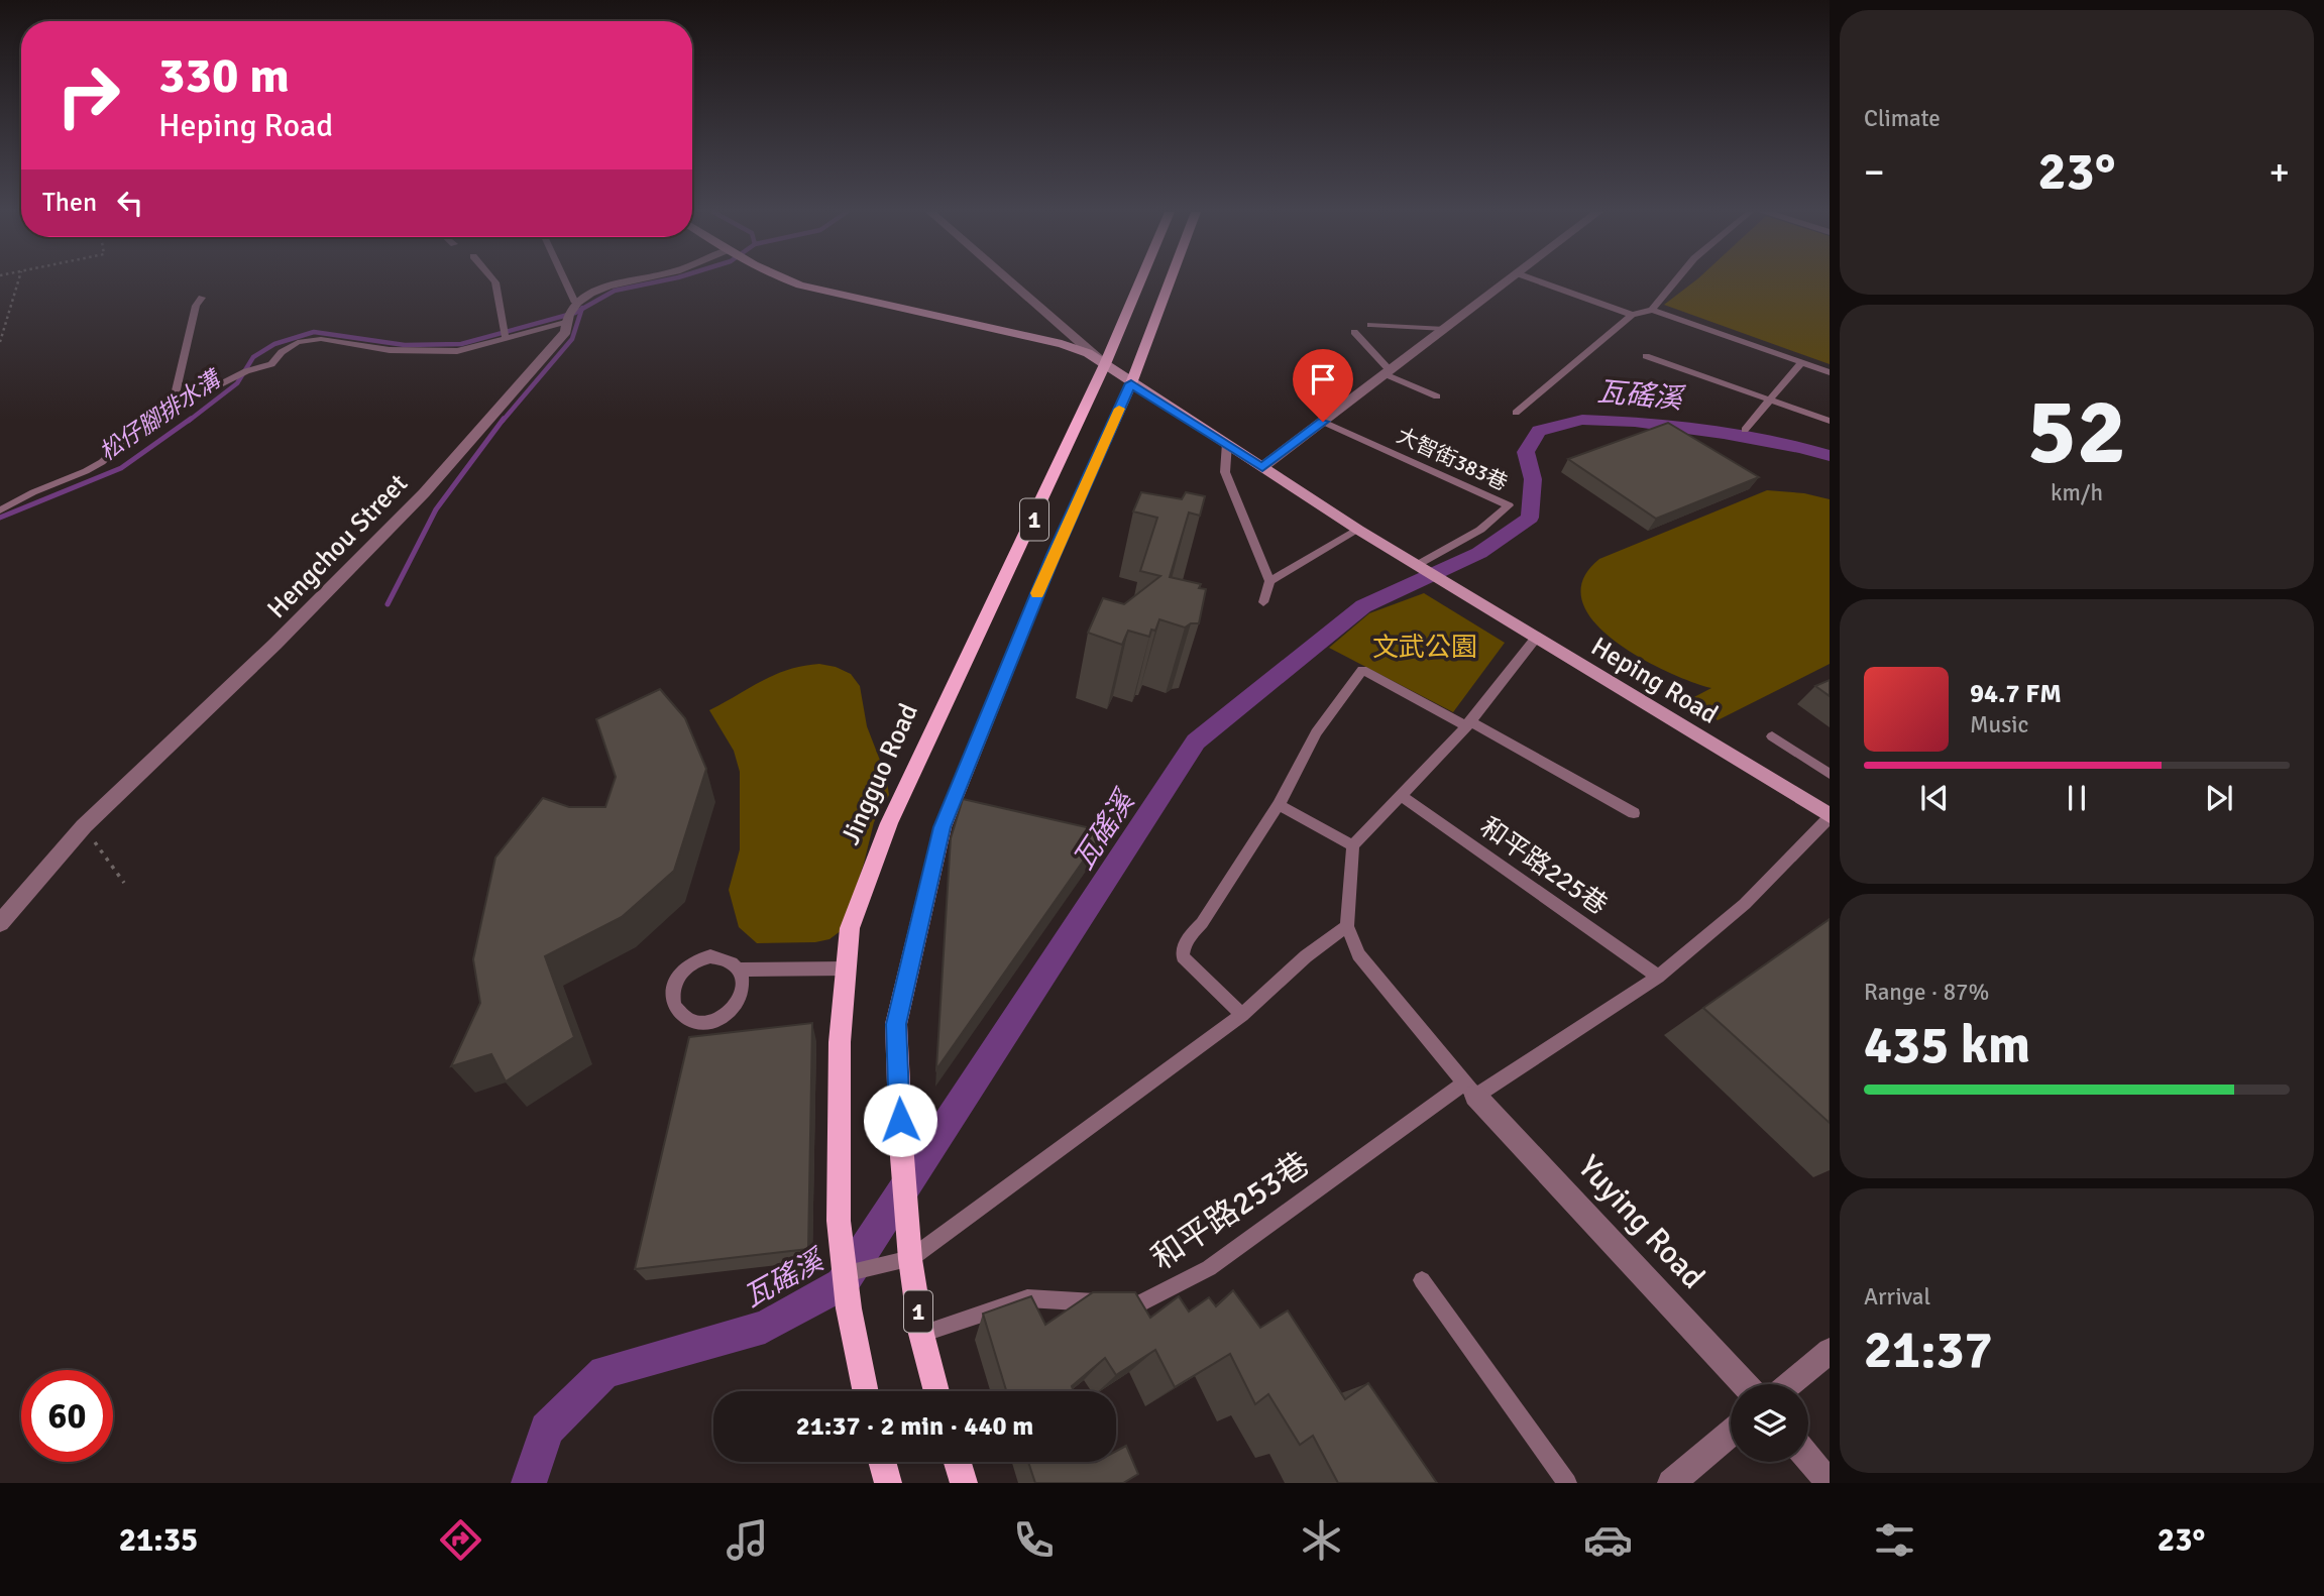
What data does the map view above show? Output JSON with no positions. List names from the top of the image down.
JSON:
{
  "streets": {
    "main road": ["1", "Jingguo Road"],
    "street": ["Hengchou Street", "Heping Road", "Yuying Road"],
    "lane": ["大智街383巷", "和平路225巷", "和平路253巷"]
  },
  "crossings": [
    ["大智街383巷", "Heping Road"],
    ["1", "和平路253巷"],
    ["和平路253巷", "Yuying Road"]
  ],
  "water": ["瓦磘溪", "松仔腳排水溝"],
  "parks": ["文武公園"],
  "page": {
    "tile": [
      "Climate",
      ["52", "km/h"],
      ["Range · 87%", "435 km"],
      ["Arrival", "21:37"]
    ],
    "turn": ["330 m", "Heping Road"],
    "heat": ["−", "23°", "+"],
    "then": "Then",
    "song": ["94.7 FM", "Music"],
    "limit": "60",
    "trip": "21:37 · 2 min · 440 m",
    "tabs": ["21:35", "23°"]
  }
}
